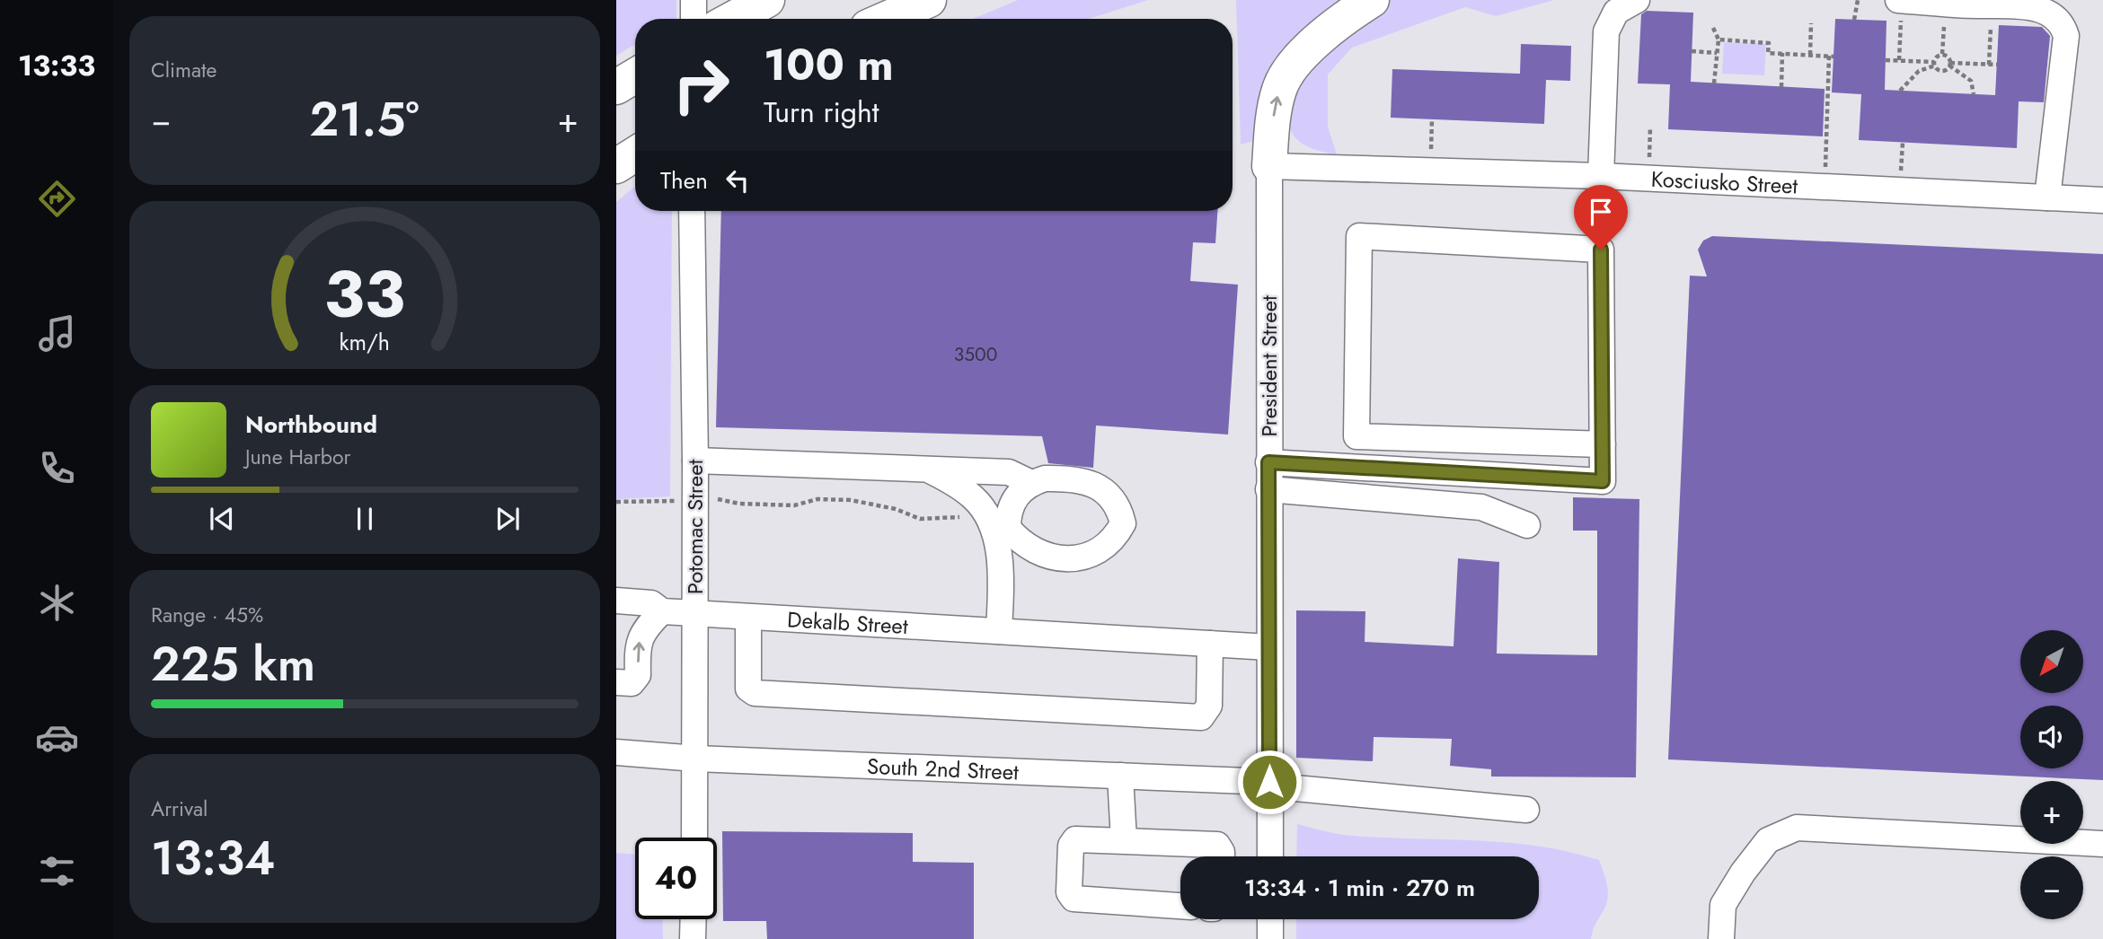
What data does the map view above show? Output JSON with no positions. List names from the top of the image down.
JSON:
{
  "streets": {
    "street": [
      "Kosciusko Street",
      "President Street",
      "Potomac Street",
      "Dekalb Street",
      "South 2nd Street"
    ]
  },
  "crossings": [
    ["Kosciusko Street", "President Street"],
    ["President Street", "Dekalb Street"],
    ["President Street", "South 2nd Street"],
    ["Potomac Street", "Dekalb Street"],
    ["Potomac Street", "South 2nd Street"]
  ],
  "house_numbers": ["3500"],
  "north": "bottom left",
  "page": {
    "tabs": "13:33",
    "tile": [
      "Climate",
      ["Range · 45%", "225 km"],
      ["Arrival", "13:34"]
    ],
    "turn": ["100 m", "Turn right"],
    "heat": ["−", "21.5°", "+"],
    "then": "Then",
    "song": ["Northbound", "June Harbor"],
    "map_buttons": ["+", "−"],
    "limit": "40",
    "trip": "13:34 · 1 min · 270 m",
    "gauge": ["33", "km/h"]
  }
}
